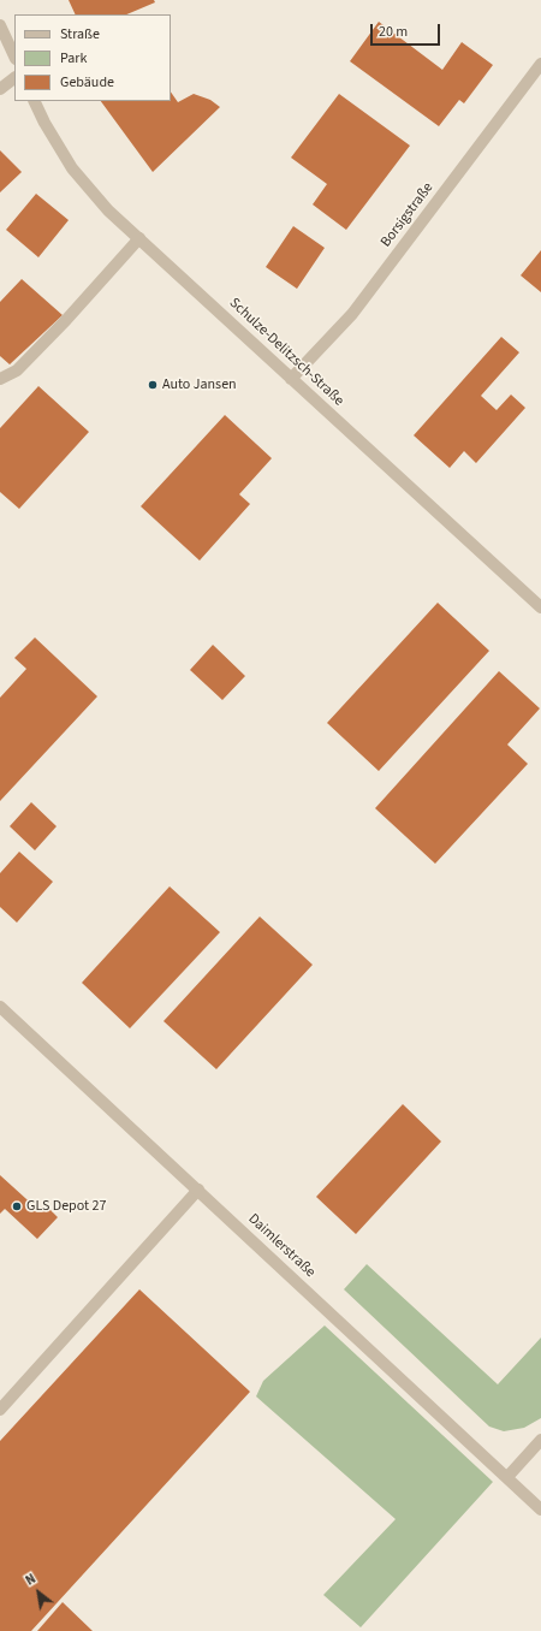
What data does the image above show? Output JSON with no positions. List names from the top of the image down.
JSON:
{
  "streets": {
    "street": ["Borsigstraße", "Schulze-Delitzsch-Straße", "Daimlerstraße"]
  },
  "crossings": [
    ["Borsigstraße", "Schulze-Delitzsch-Straße"]
  ],
  "places": ["Auto Jansen", "GLS Depot 27"],
  "legend": ["Straße", "Park", "Gebäude"],
  "scale_bar": "20 m",
  "north": "top left"
}
